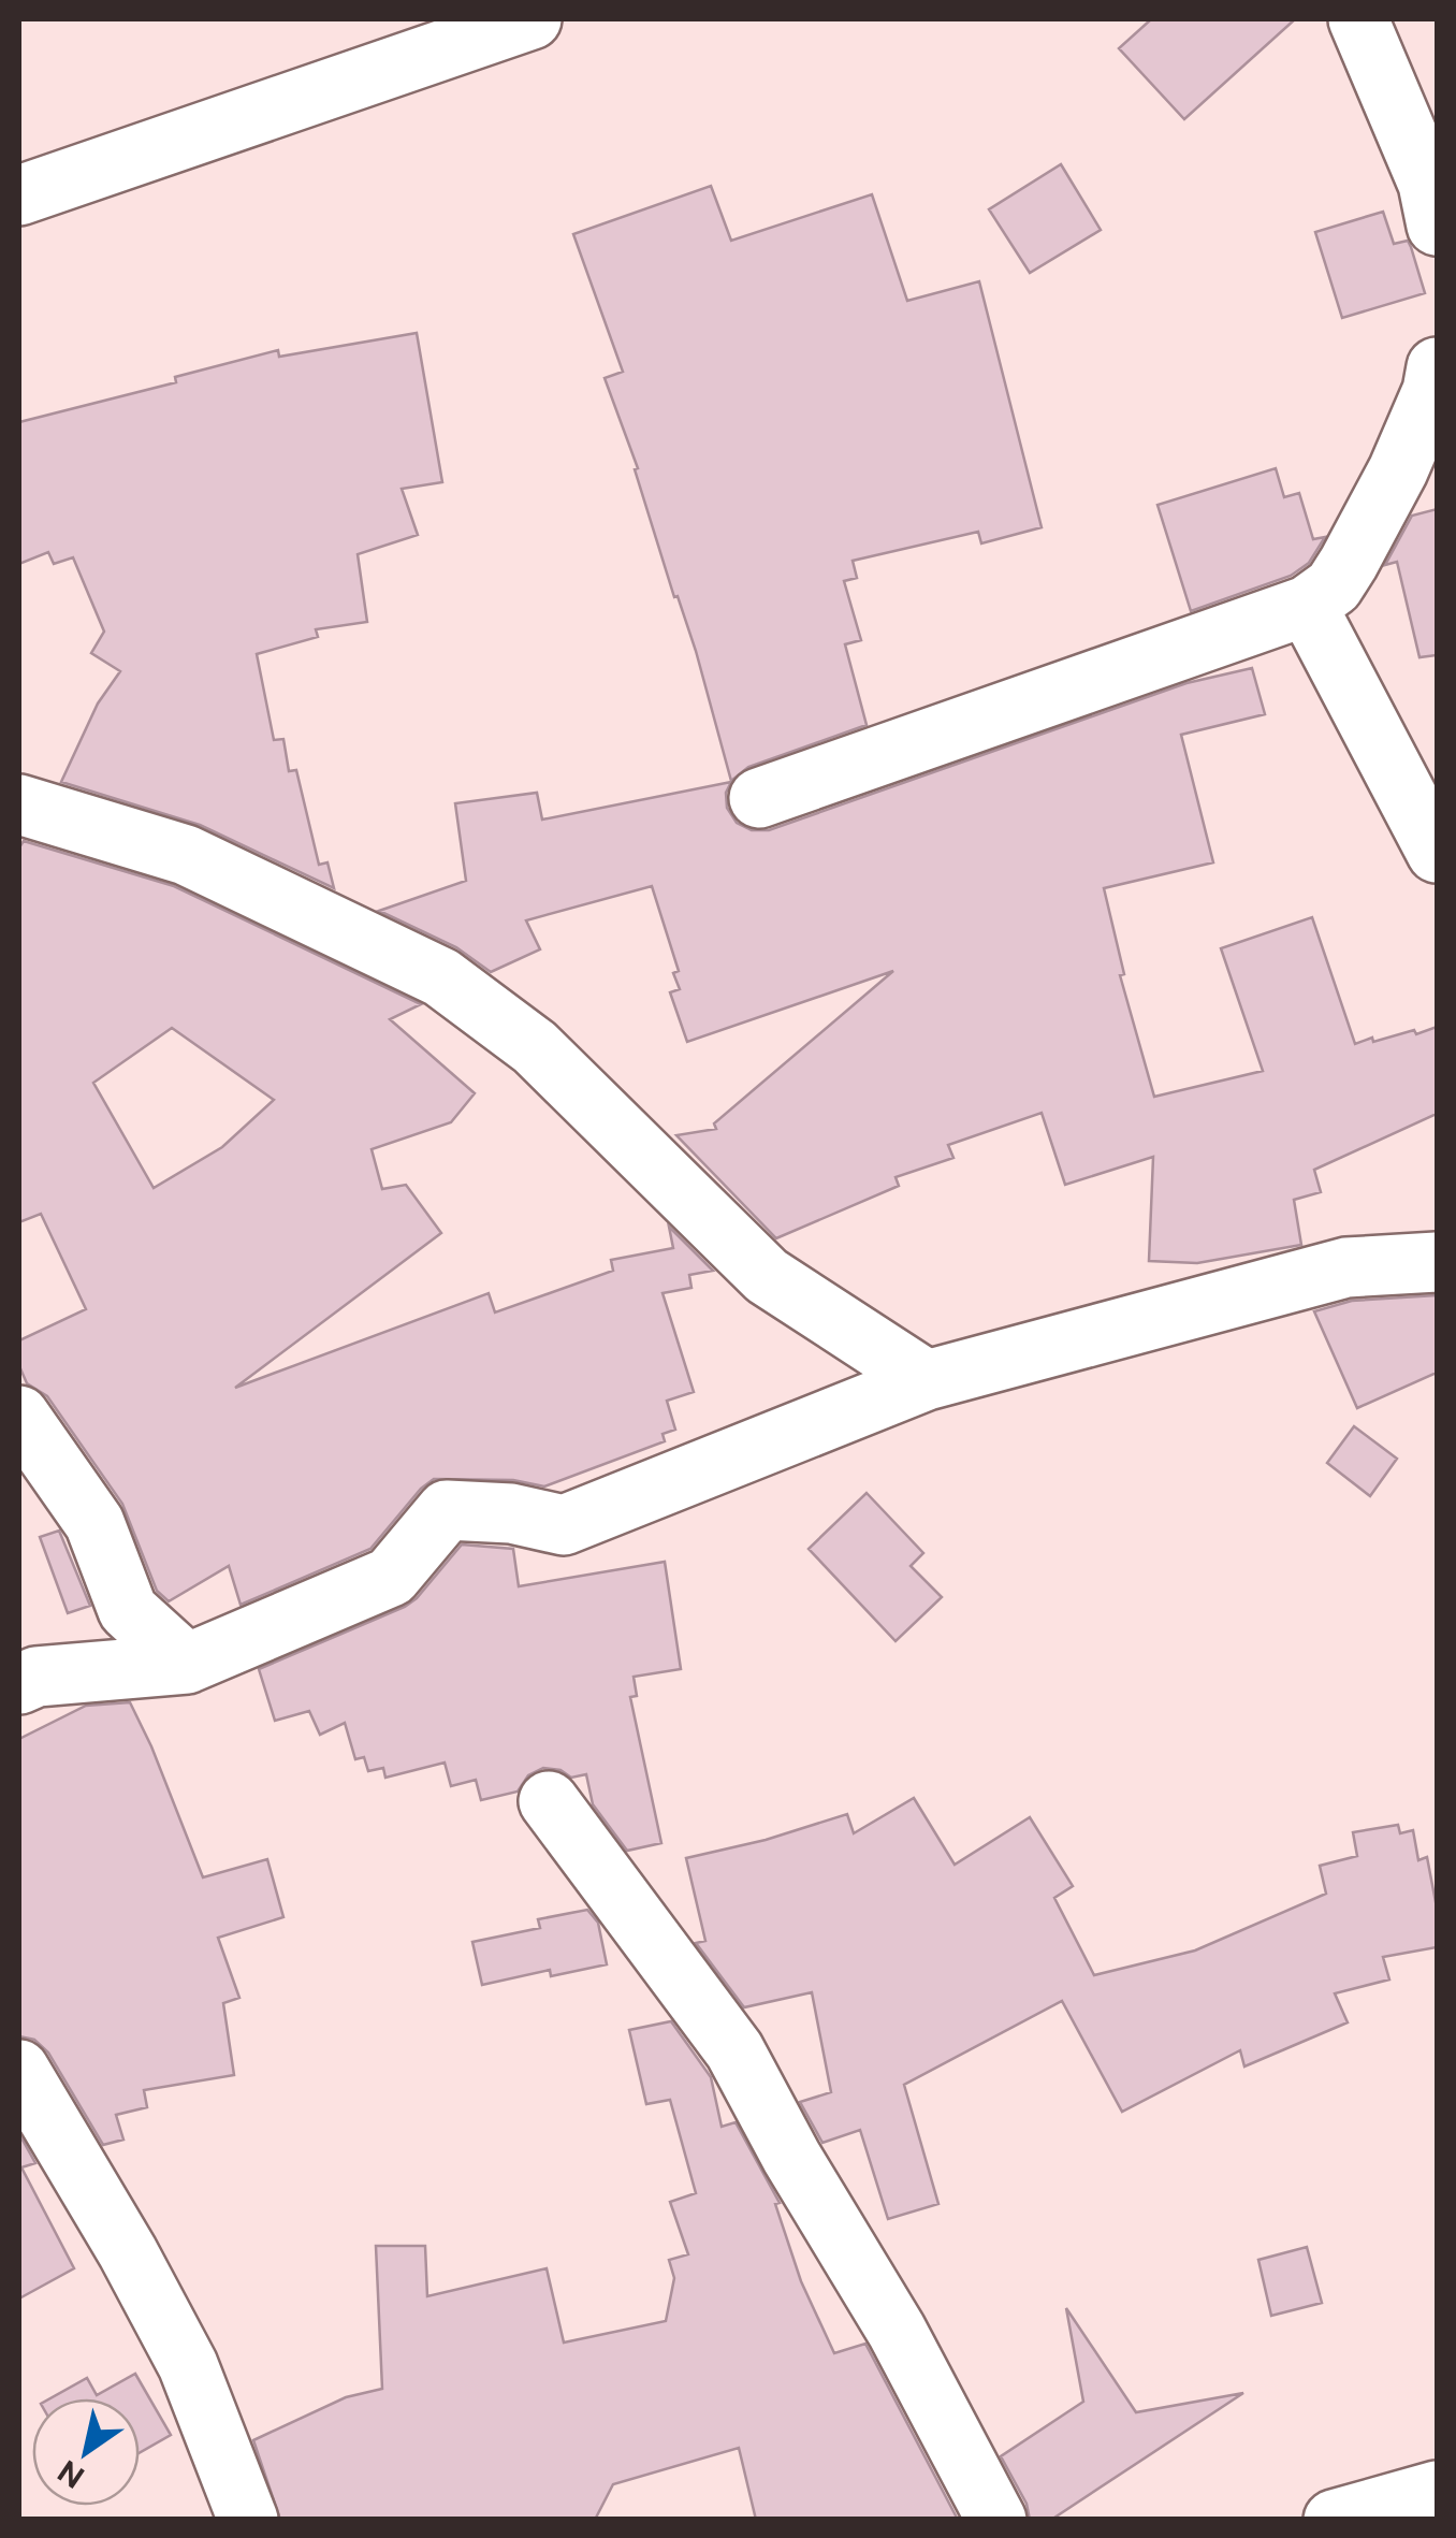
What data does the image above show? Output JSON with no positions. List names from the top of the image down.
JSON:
{
  "north": "bottom left"
}
